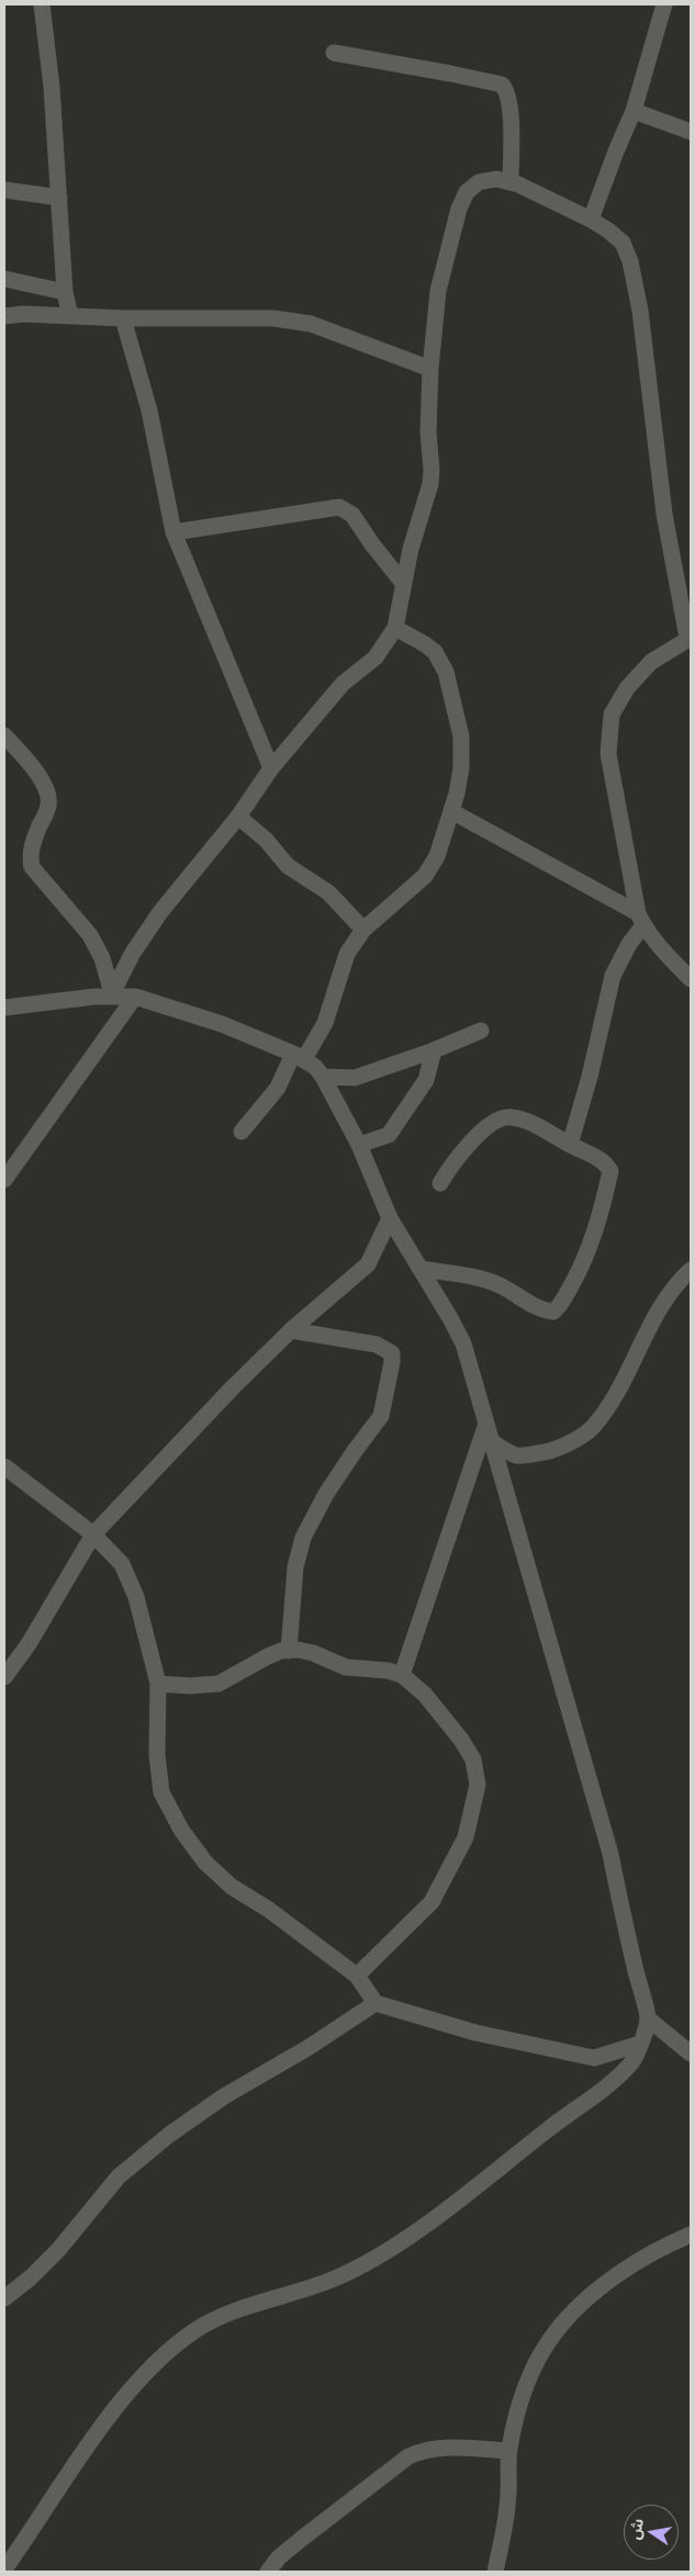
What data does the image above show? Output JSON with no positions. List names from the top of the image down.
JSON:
{
  "north": "left"
}
